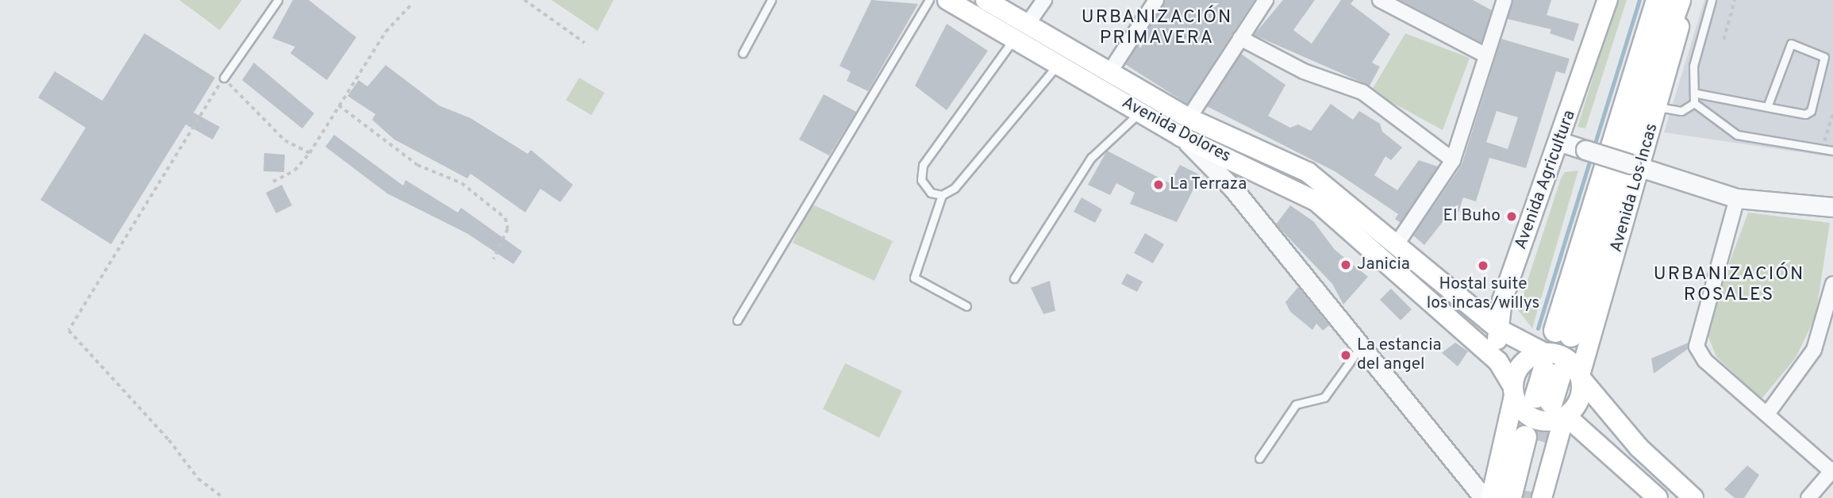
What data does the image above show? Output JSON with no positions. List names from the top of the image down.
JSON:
{
  "streets": {
    "main road": ["Avenida Dolores", "Avenida Agricultura", "Avenida Los Incas"]
  },
  "crossings": [
    ["Avenida Dolores", "Avenida Agricultura"],
    ["Avenida Dolores", "Avenida Los Incas"]
  ],
  "districts": ["URBANIZACIÓN PRIMAVERA", "URBANIZACIÓN ROSALES"],
  "places": [
    "La Terraza",
    "El Buho",
    "Janicia",
    "Hostal suite los incas/willys",
    "La estancia del angel"
  ]
}
